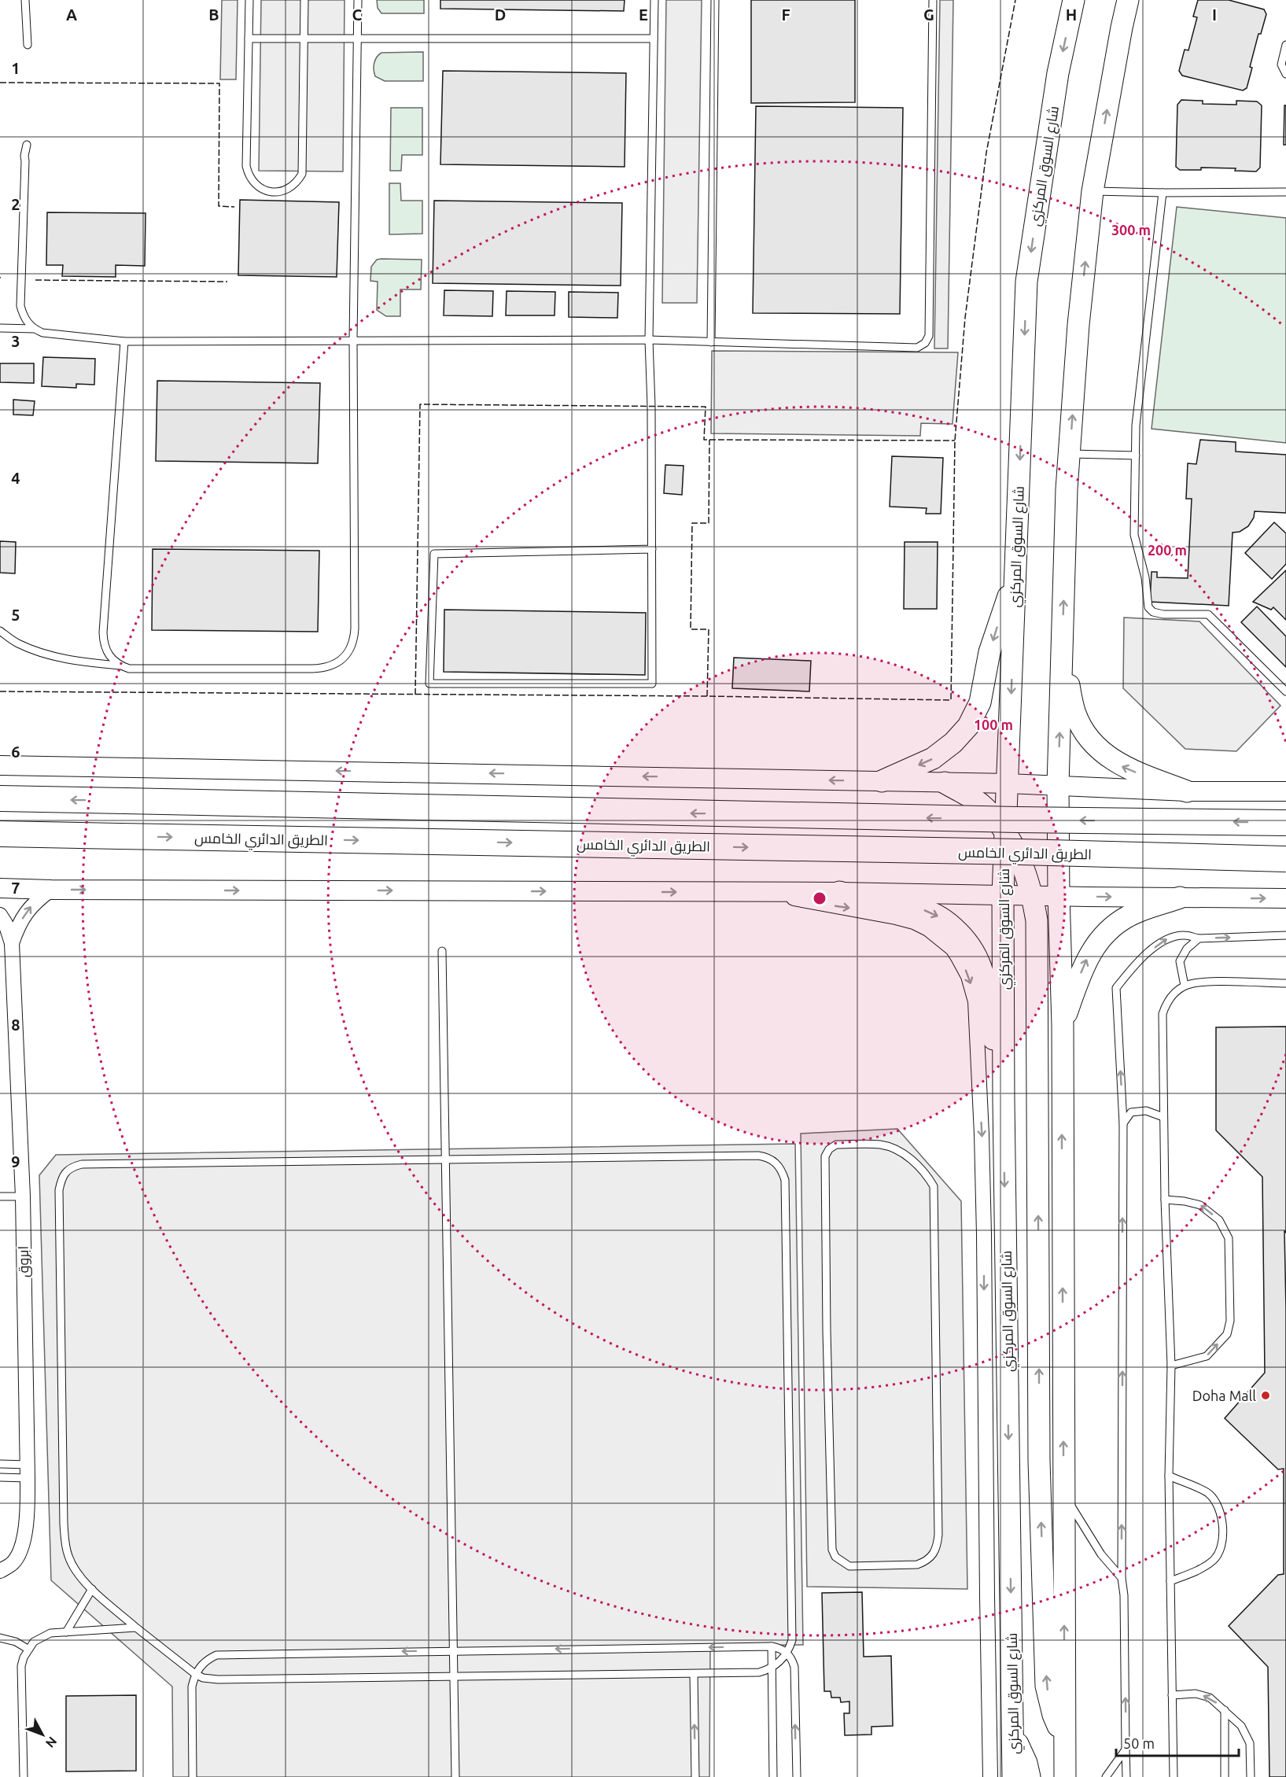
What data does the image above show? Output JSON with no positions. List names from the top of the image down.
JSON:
{
  "streets": {
    "highway": ["الطريق الدائري الخامس"],
    "main road": ["شارع السوق المركزي"],
    "street": ["ابروق"]
  },
  "places": ["Doha Mall"],
  "scale_bar": "50 m",
  "north": "bottom right",
  "grid": {
    "columns": [
      "A",
      "B",
      "C",
      "D",
      "E",
      "F",
      "G",
      "H",
      "I"
    ],
    "rows": [
      "1",
      "2",
      "3",
      "4",
      "5",
      "6",
      "7",
      "8",
      "9"
    ]
  },
  "rings": ["300 m", "200 m", "100 m"]
}
